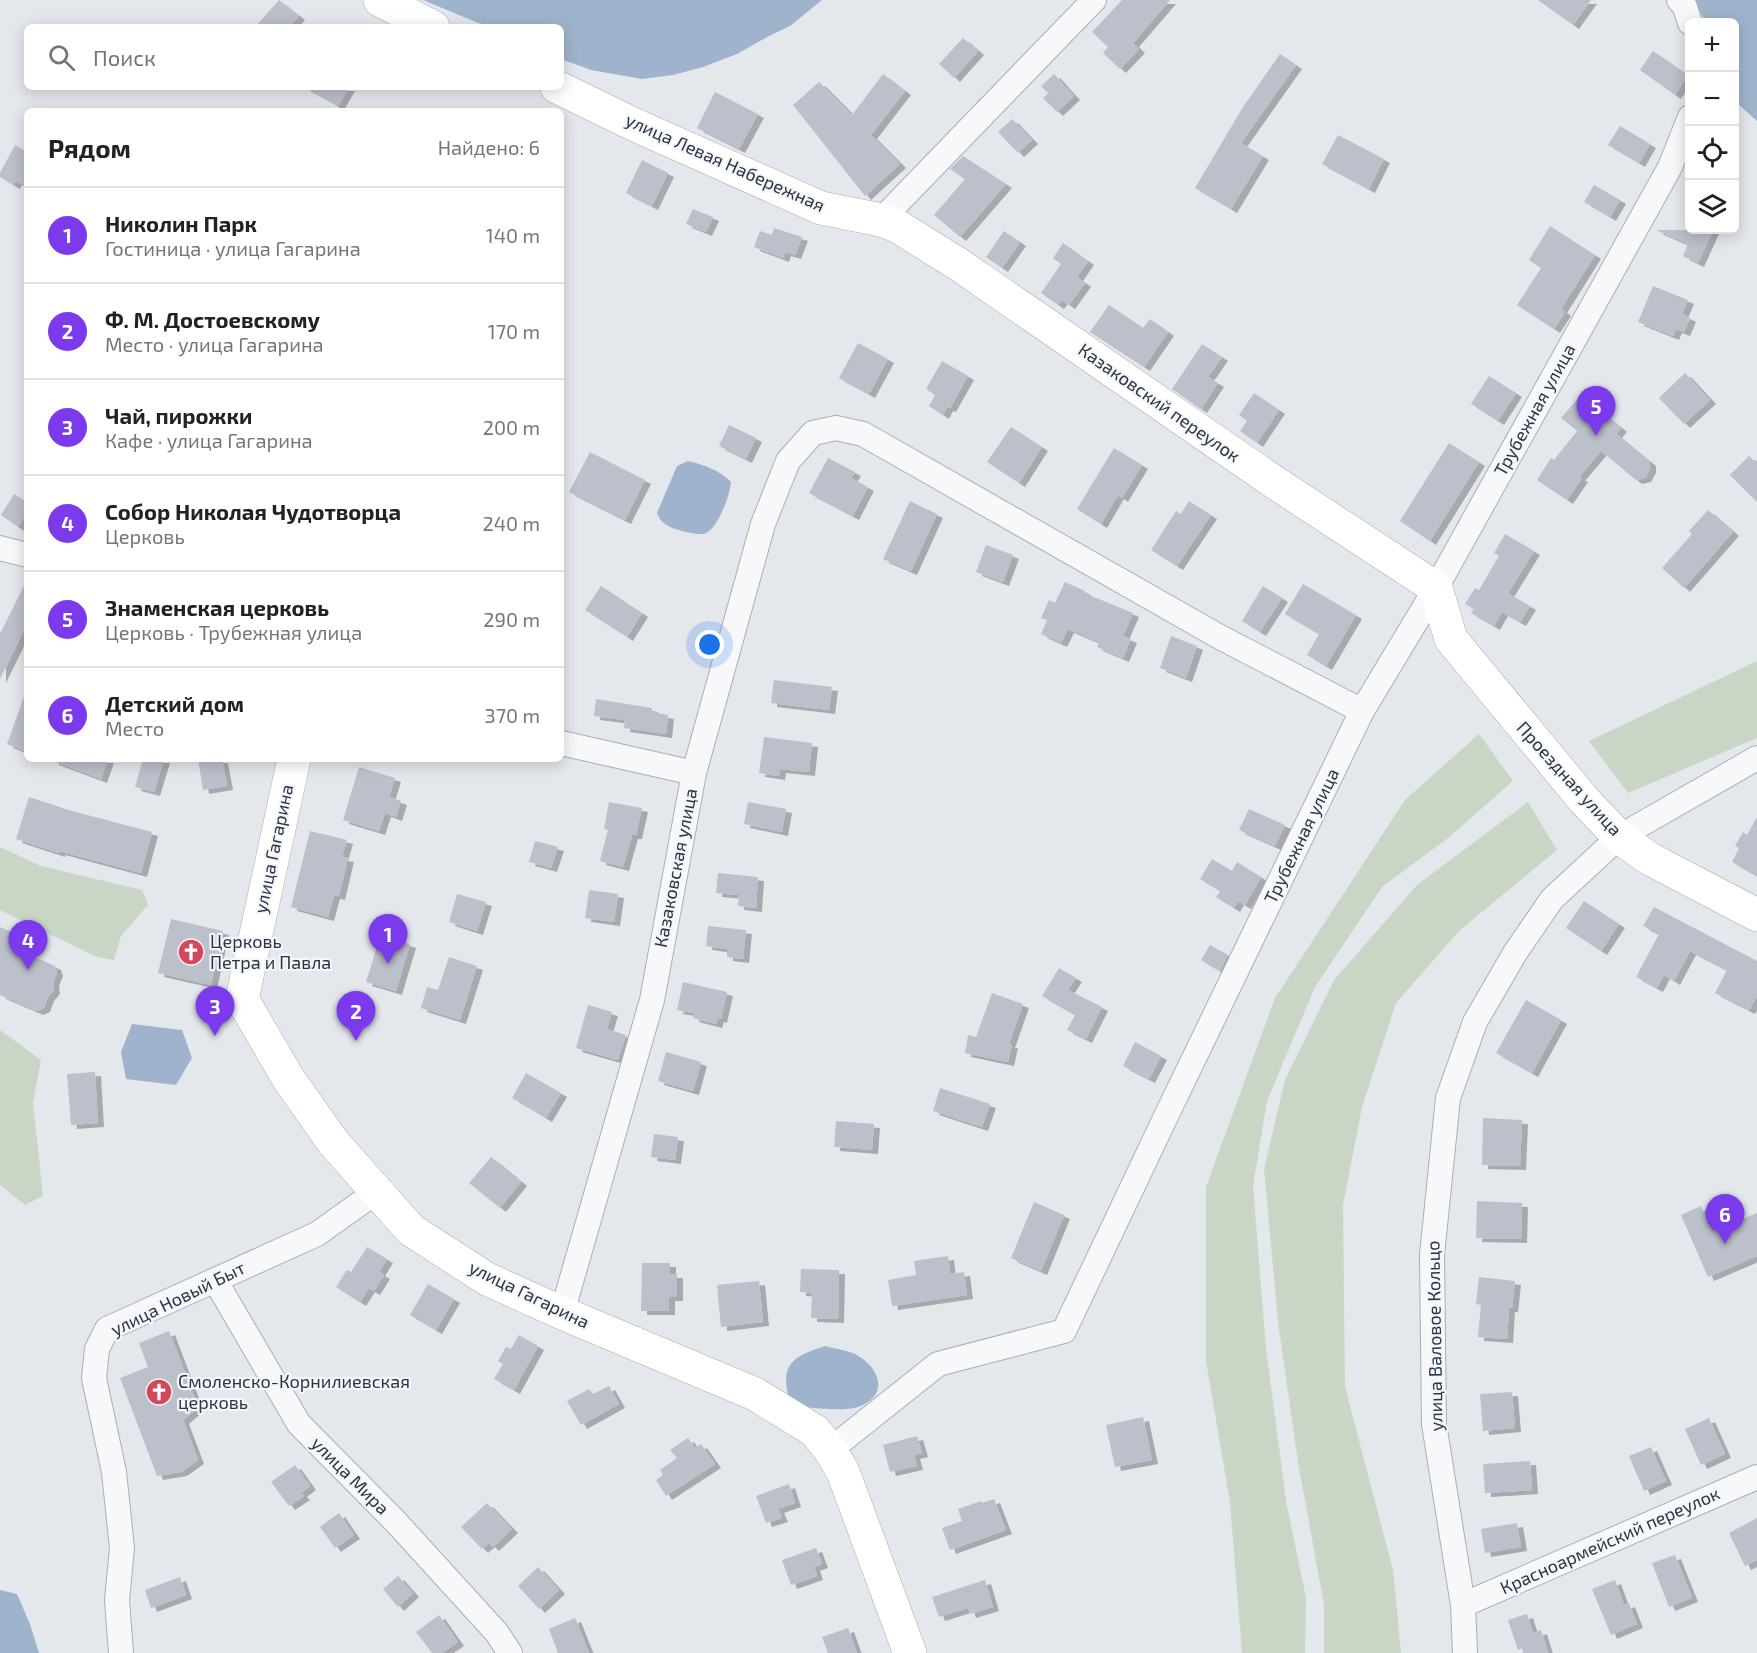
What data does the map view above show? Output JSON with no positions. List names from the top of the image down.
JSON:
{
  "streets": {
    "street": [
      "улица Левая Набережная",
      "Казаковский переулок",
      "Трубежная улица",
      "Проездная улица",
      "улица Гагарина",
      "Казаковская улица",
      "улица Новый Быт",
      "улица Валовое Кольцо",
      "улица Мира",
      "Красноармейский переулок"
    ]
  },
  "crossings": [
    ["улица Левая Набережная", "Казаковский переулок"],
    ["Казаковский переулок", "Трубежная улица"],
    ["Казаковский переулок", "Проездная улица"],
    ["Трубежная улица", "Проездная улица"],
    ["Трубежная улица", "улица Гагарина"],
    ["Трубежная улица", "Казаковская улица"],
    ["Проездная улица", "улица Валовое Кольцо"],
    ["улица Гагарина", "Казаковская улица"],
    ["улица Гагарина", "улица Новый Быт"],
    ["улица Новый Быт", "улица Мира"],
    ["улица Валовое Кольцо", "Красноармейский переулок"]
  ],
  "places": {
    "church": ["Церковь Петра и Павла", "Смоленско-Корнилиевская церковь"]
  },
  "page": {
    "map_buttons": ["+", "−"],
    "search": "Поиск",
    "heading": ["Рядом", "Найдено: 6"],
    "list": [
      {
        "mark": "1",
        "name": "Николин Парк",
        "note": "Гостиница · улица Гагарина",
        "value": "140 m"
      },
      {
        "mark": "2",
        "name": "Ф. М. Достоевскому",
        "note": "Место · улица Гагарина",
        "value": "170 m"
      },
      {
        "mark": "3",
        "name": "Чай, пирожки",
        "note": "Кафе · улица Гагарина",
        "value": "200 m"
      },
      {
        "mark": "4",
        "name": "Собор Николая Чудотворца",
        "note": "Церковь",
        "value": "240 m"
      },
      {
        "mark": "5",
        "name": "Знаменская церковь",
        "note": "Церковь · Трубежная улица",
        "value": "290 m"
      },
      {
        "mark": "6",
        "name": "Детский дом",
        "note": "Место",
        "value": "370 m"
      }
    ],
    "pins": [
      "5",
      "1",
      "4",
      "3",
      "2",
      "6"
    ]
  }
}
